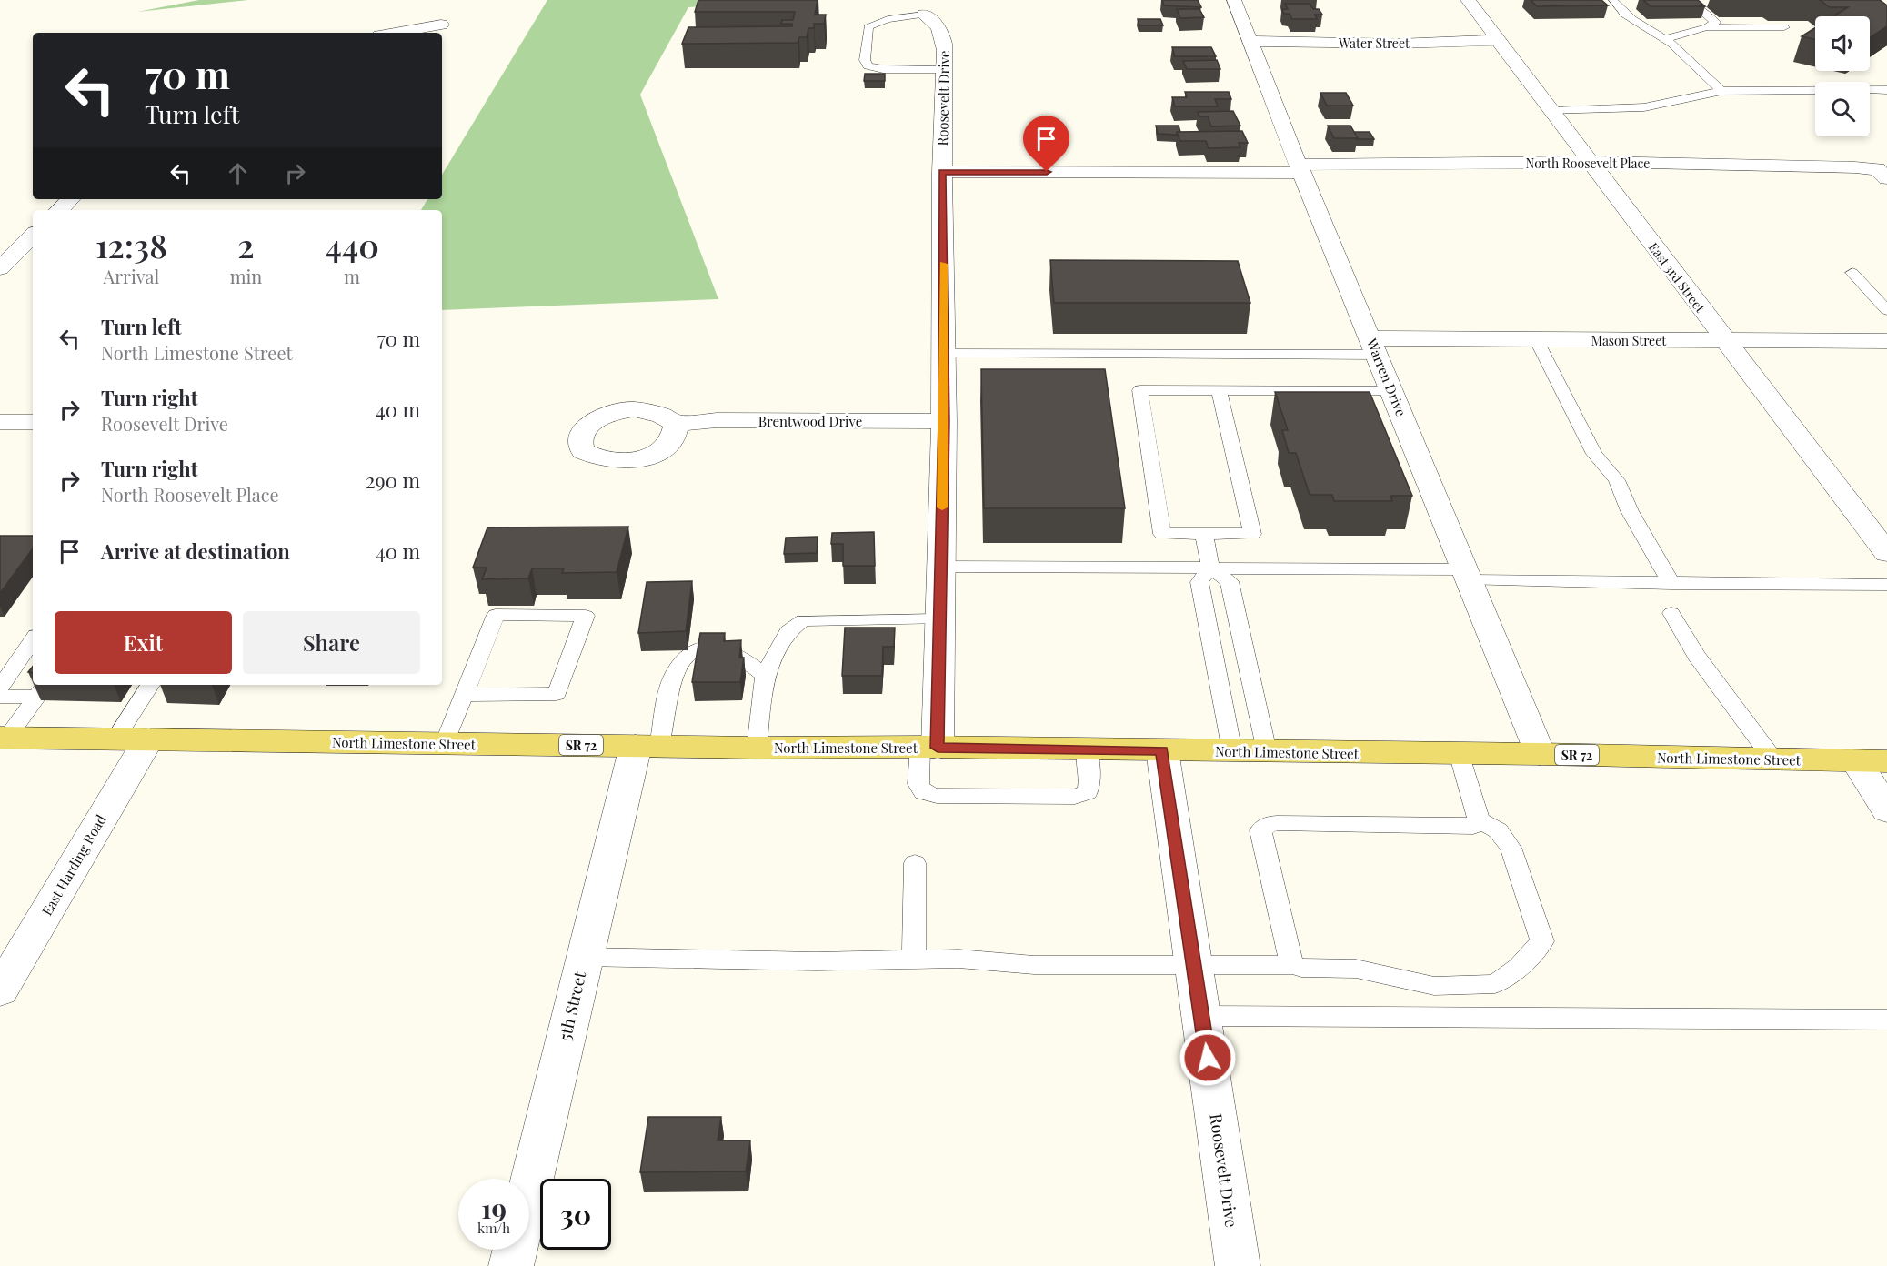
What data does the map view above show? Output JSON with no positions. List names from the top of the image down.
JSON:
{
  "streets": {
    "main road": ["North Limestone Street", "SR 72"],
    "street": [
      "Water Street",
      "Roosevelt Drive",
      "North Roosevelt Place",
      "East 3rd Street",
      "Mason Street",
      "Warren Drive",
      "Brentwood Drive",
      "East Harding Road",
      "5th Street"
    ]
  },
  "crossings": [
    ["Water Street", "East 3rd Street"],
    ["Water Street", "Warren Drive"],
    ["Roosevelt Drive", "North Roosevelt Place"],
    ["Roosevelt Drive", "Brentwood Drive"],
    ["Roosevelt Drive", "North Limestone Street"],
    ["North Roosevelt Place", "East 3rd Street"],
    ["North Roosevelt Place", "Warren Drive"],
    ["East 3rd Street", "Mason Street"],
    ["Mason Street", "Warren Drive"],
    ["Warren Drive", "North Limestone Street"],
    ["North Limestone Street", "East Harding Road"],
    ["North Limestone Street", "5th Street"]
  ],
  "page": {
    "turn": ["70 m", "Turn left"],
    "eta": [
      "12:38",
      "Arrival",
      "2",
      "min",
      "440",
      "m"
    ],
    "list": [
      {
        "name": "Turn left",
        "note": "North Limestone Street",
        "value": "70 m"
      },
      {
        "name": "Turn right",
        "note": "Roosevelt Drive",
        "value": "40 m"
      },
      {
        "name": "Turn right",
        "note": "North Roosevelt Place",
        "value": "290 m"
      },
      {
        "name": "Arrive at destination",
        "value": "40 m"
      }
    ],
    "buttons": ["Exit", "Share"],
    "speed": "19 km/h",
    "limit": "30"
  }
}
